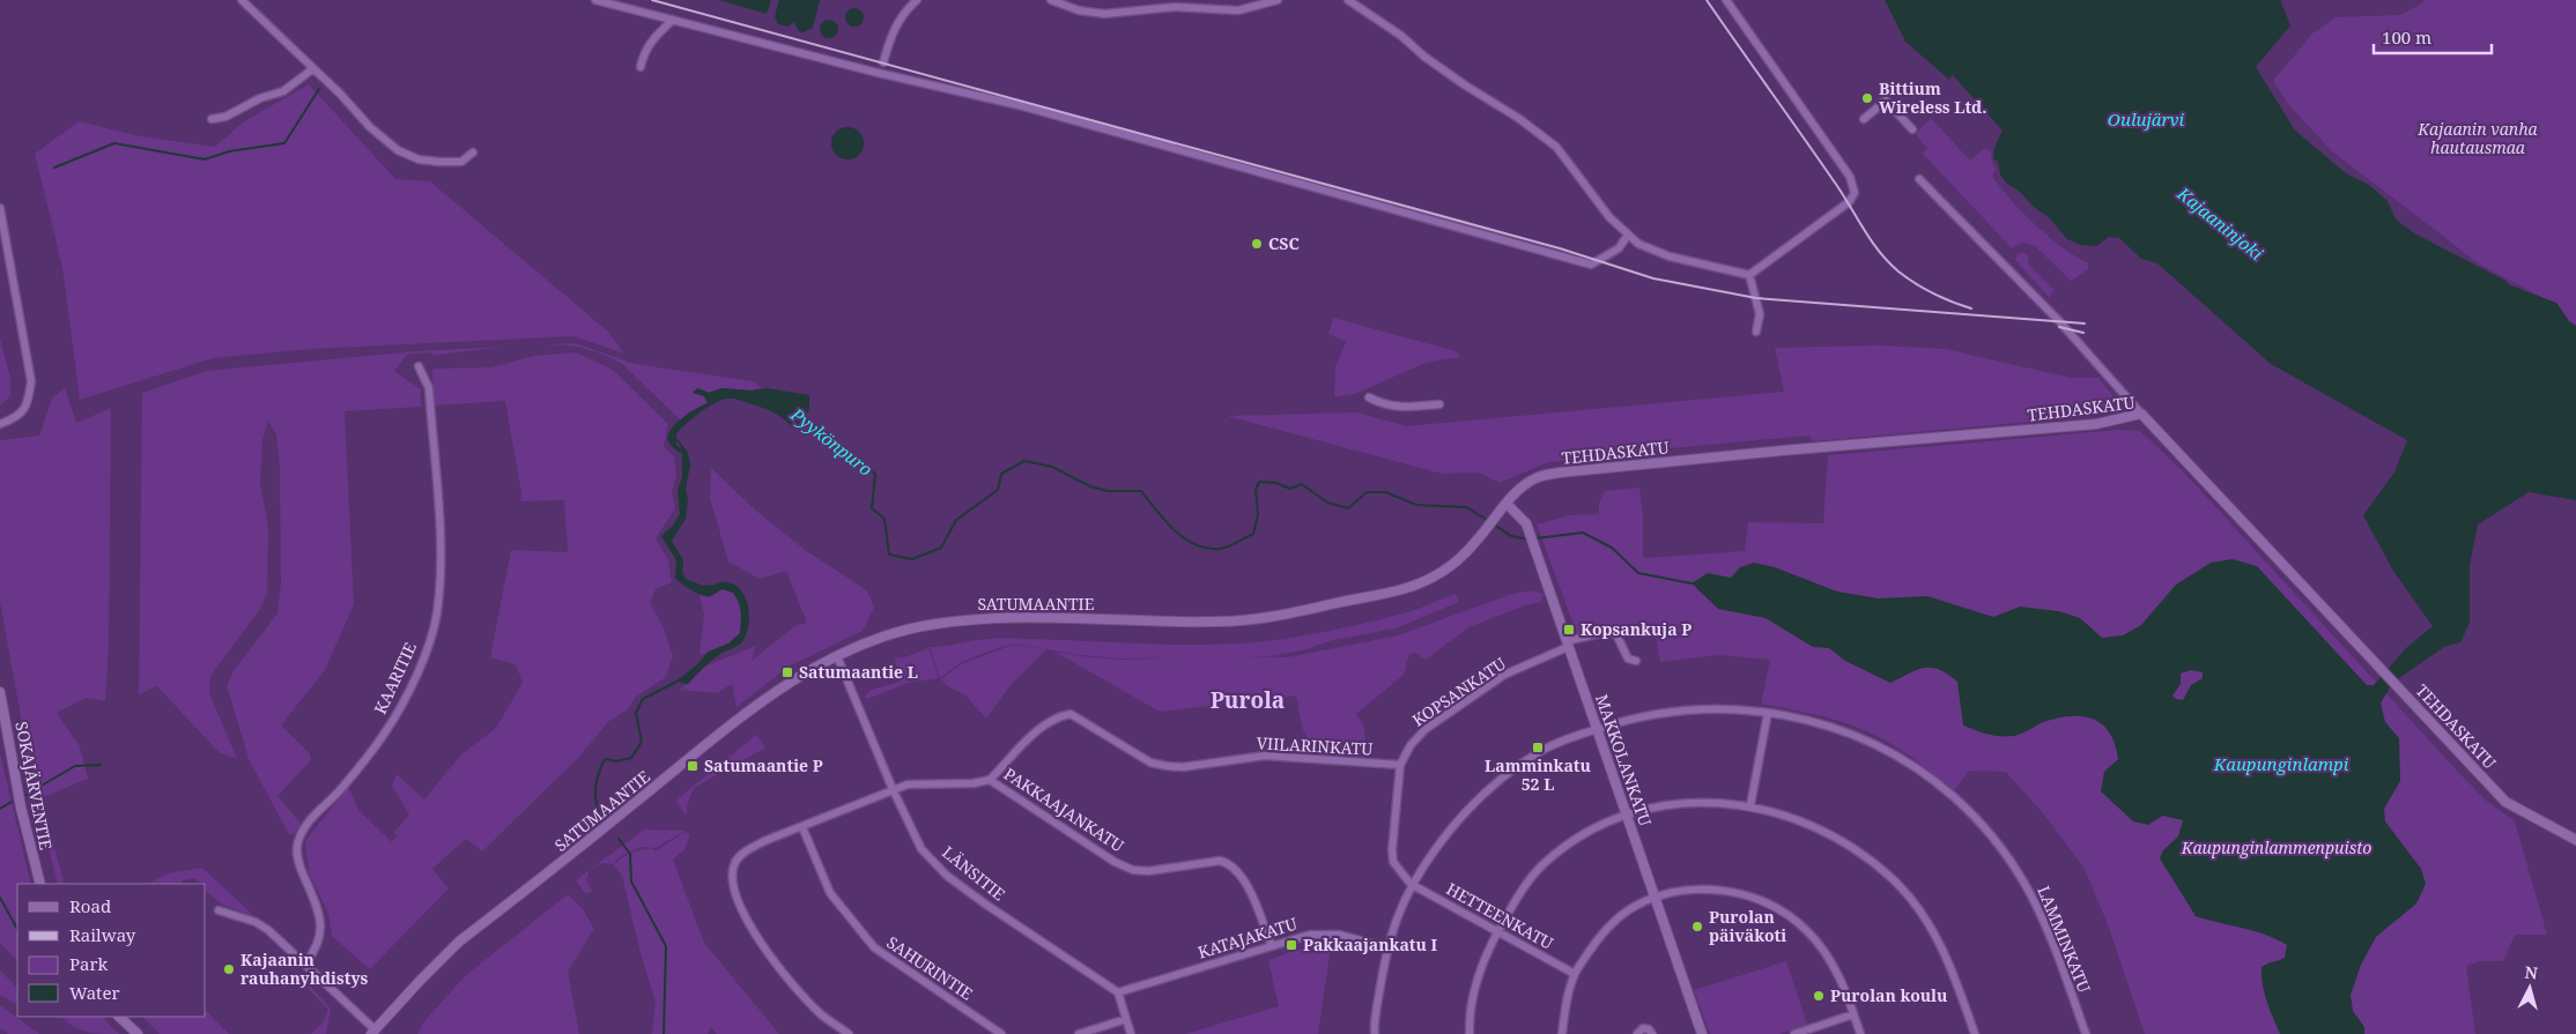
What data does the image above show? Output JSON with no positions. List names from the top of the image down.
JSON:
{
  "streets": {
    "street": [
      "TEHDASKATU",
      "SATUMAANTIE",
      "KAARITIE",
      "KOPSANKATU",
      "VIILARINKATU",
      "MAKKOLANKATU",
      "SOKAJÄRVENTIE",
      "PAKKAAJANKATU",
      "LÄNSITIE",
      "HETTEENKATU",
      "KATAJAKATU",
      "LAMMINKATU",
      "SAHURINTIE"
    ]
  },
  "crossings": [
    ["TEHDASKATU", "SATUMAANTIE"],
    ["SATUMAANTIE", "MAKKOLANKATU"],
    ["SATUMAANTIE", "LÄNSITIE"],
    ["KOPSANKATU", "VIILARINKATU"],
    ["KOPSANKATU", "MAKKOLANKATU"],
    ["KOPSANKATU", "HETTEENKATU"],
    ["KOPSANKATU", "LAMMINKATU"],
    ["VIILARINKATU", "PAKKAAJANKATU"],
    ["MAKKOLANKATU", "LAMMINKATU"],
    ["PAKKAAJANKATU", "LÄNSITIE"],
    ["PAKKAAJANKATU", "KATAJAKATU"],
    ["PAKKAAJANKATU", "SAHURINTIE"],
    ["LÄNSITIE", "KATAJAKATU"],
    ["HETTEENKATU", "LAMMINKATU"],
    ["KATAJAKATU", "LAMMINKATU"]
  ],
  "districts": ["Purola"],
  "water": [
    "Oulujärvi",
    "Kajaaninjoki",
    "Pyykönpuro",
    "Kaupunginlampi"
  ],
  "parks": ["Kajaanin vanha hautausmaa", "Kaupunginlammenpuisto"],
  "places": {
    "other": [
      "Bittium Wireless Ltd.",
      "CSC",
      "Purolan päiväkoti",
      "Kajaanin rauhanyhdistys",
      "Purolan koulu"
    ],
    "transit": [
      "Kopsankuja P",
      "Satumaantie L",
      "Lamminkatu 52 L",
      "Satumaantie P",
      "Pakkaajankatu I"
    ]
  },
  "legend": [
    "Road",
    "Railway",
    "Park",
    "Water"
  ],
  "scale_bar": "100 m",
  "north": "top"
}
